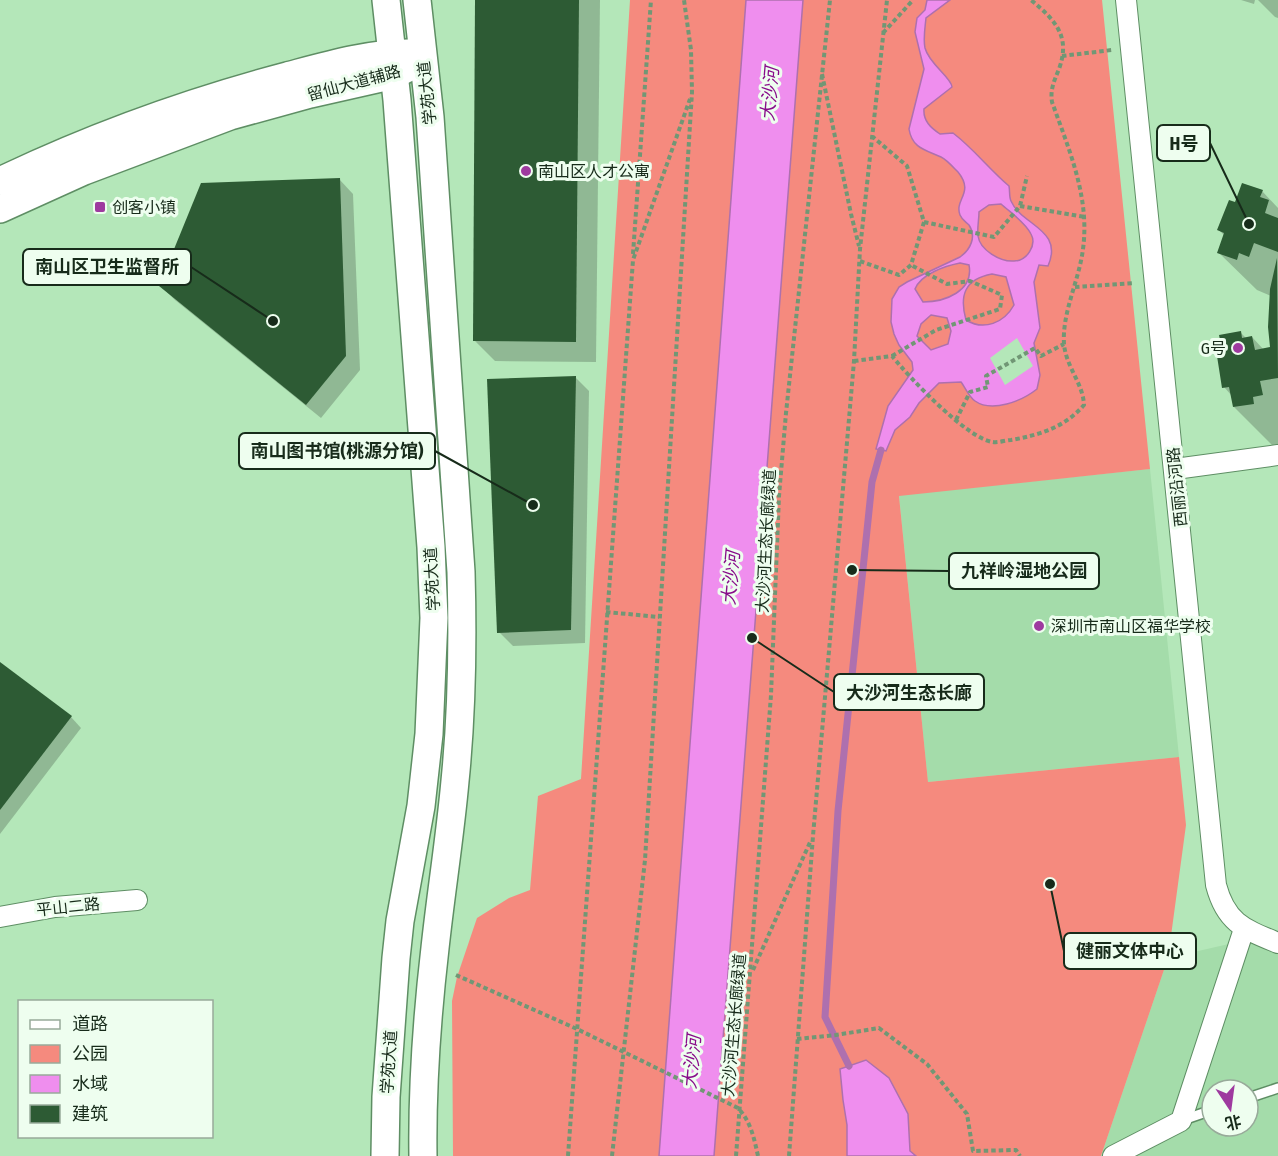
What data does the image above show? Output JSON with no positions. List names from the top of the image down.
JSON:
{
  "streets": {
    "street": [
      "留仙大道辅路",
      "学苑大道",
      "西丽沿河路",
      "平山二路"
    ],
    "path": ["大沙河生态长廊绿道"]
  },
  "crossings": [
    ["留仙大道辅路", "学苑大道"]
  ],
  "water": ["大沙河"],
  "places": {
    "other": [
      "南山区人才公寓",
      "H号",
      "南山区卫生监督所",
      "G号",
      "南山图书馆(桃源分馆)",
      "九祥岭湿地公园",
      "深圳市南山区福华学校",
      "大沙河生态长廊",
      "健丽文体中心"
    ],
    "transit": ["创客小镇"]
  },
  "legend": [
    "道路",
    "公园",
    "水域",
    "建筑"
  ],
  "north": "bottom"
}
